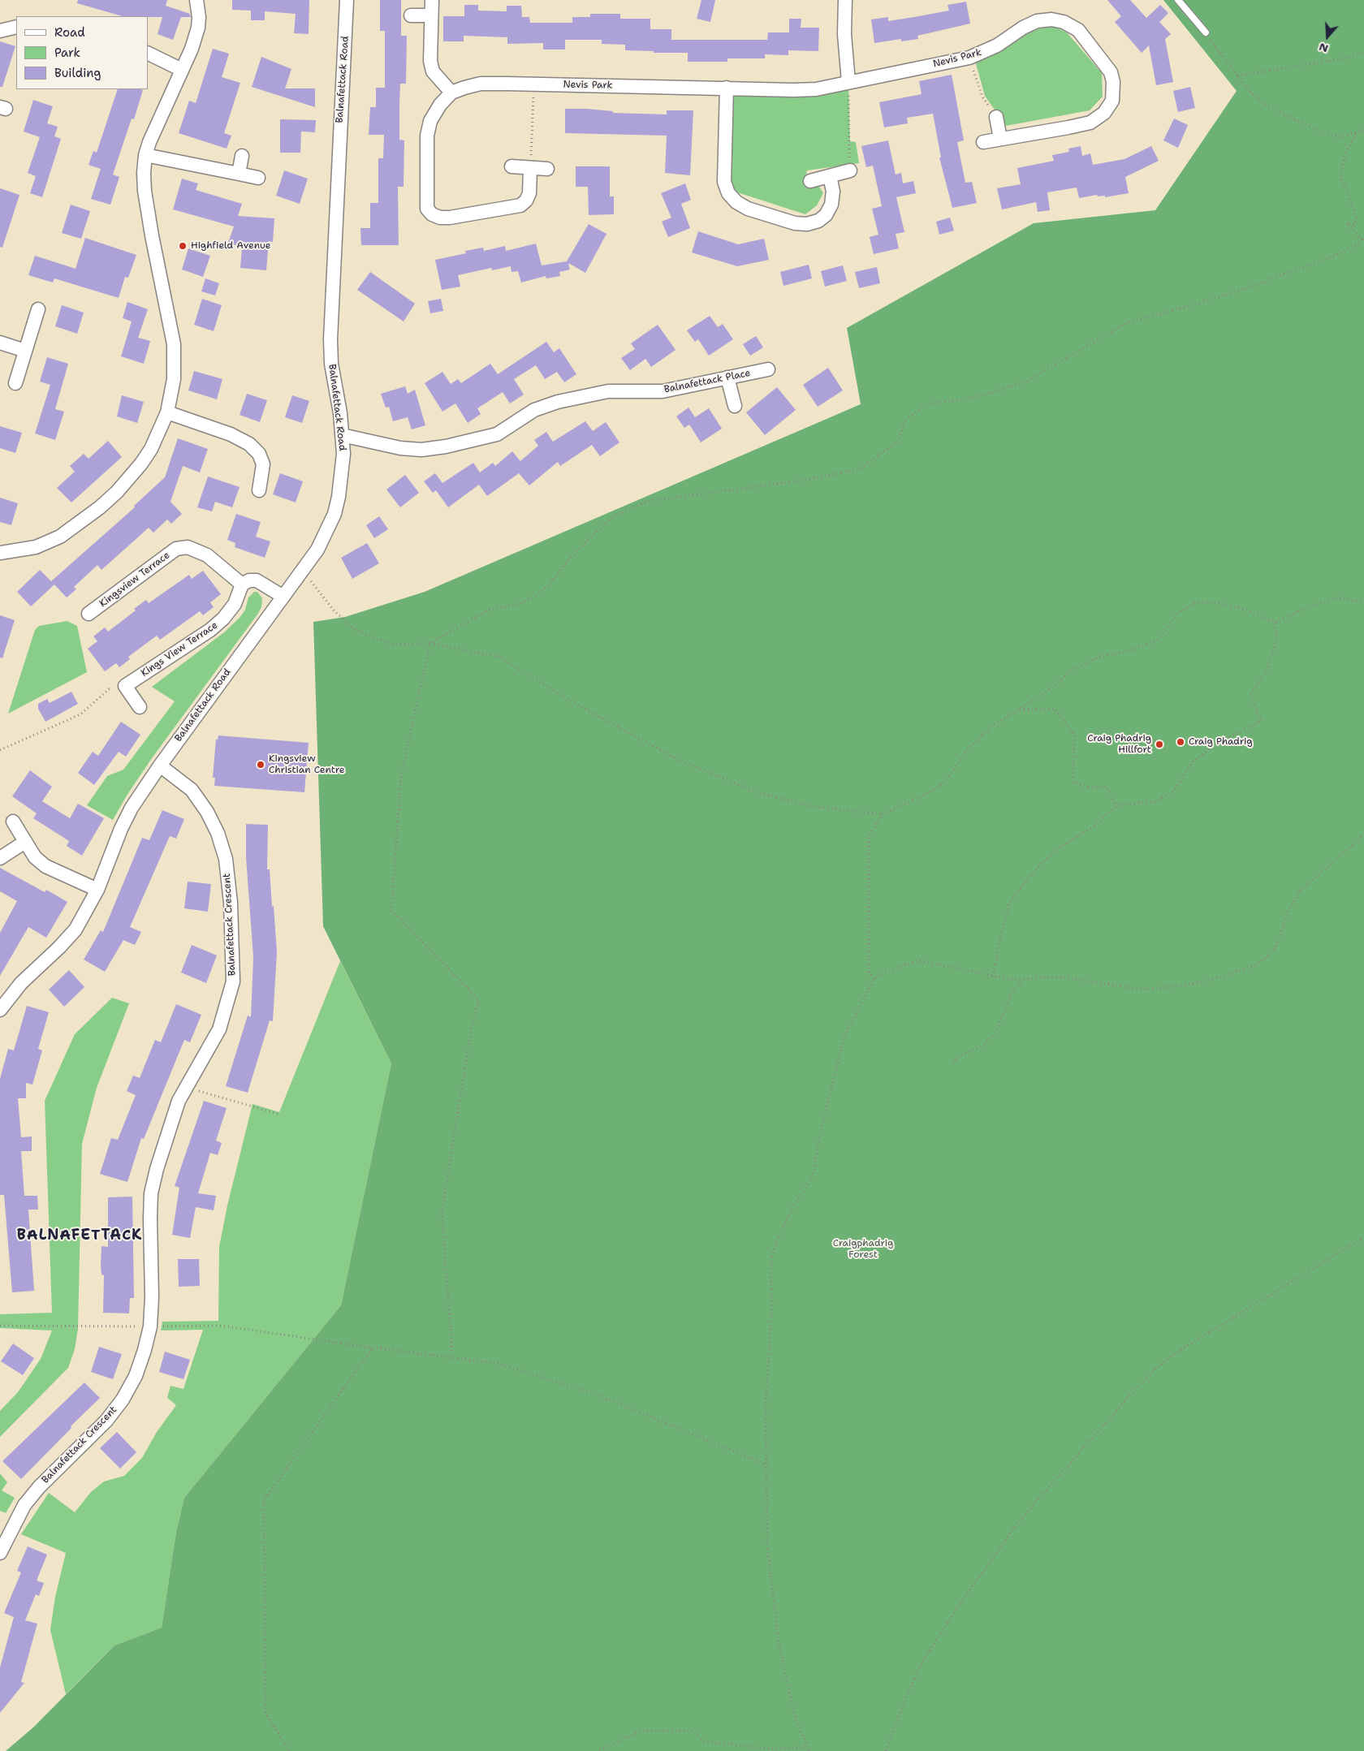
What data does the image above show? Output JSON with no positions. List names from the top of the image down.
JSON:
{
  "streets": {
    "street": [
      "Nevis Park",
      "Balnafettack Road",
      "Balnafettack Place",
      "Kingsview Terrace",
      "Kings View Terrace",
      "Balnafettack Crescent"
    ]
  },
  "crossings": [
    ["Balnafettack Road", "Balnafettack Place"],
    ["Balnafettack Road", "Balnafettack Crescent"],
    ["Kingsview Terrace", "Kings View Terrace"]
  ],
  "districts": ["BALNAFETTACK"],
  "parks": ["Craigphadrig Forest"],
  "places": [
    "Highfield Avenue",
    "Craig Phadrig",
    "Craig Phadrig Hillfort",
    "Kingsview Christian Centre"
  ],
  "legend": ["Road", "Park", "Building"],
  "north": "bottom"
}
